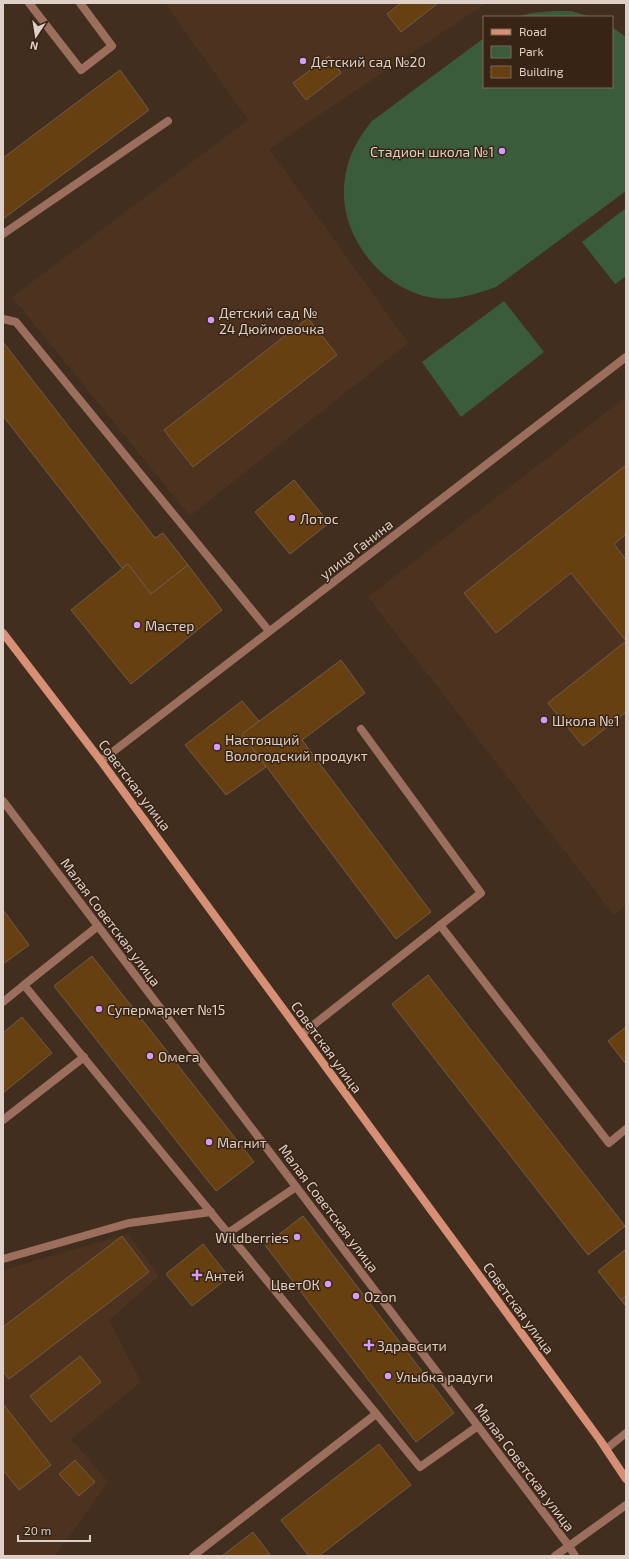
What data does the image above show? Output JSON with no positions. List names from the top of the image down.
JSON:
{
  "streets": {
    "main road": ["Советская улица"],
    "street": ["улица Ганина", "Малая Советская улица"]
  },
  "crossings": [
    ["улица Ганина", "Советская улица"]
  ],
  "places": {
    "other": [
      "Детский сад №20",
      "Стадион школа №1",
      "Детский сад № 24 Дюймовочка",
      "Лотос",
      "Мастер",
      "Школа №1",
      "Настоящий Вологодский продукт",
      "Супермаркет №15",
      "Омега",
      "Магнит",
      "Wildberries",
      "ЦветОК",
      "Ozon",
      "Улыбка радуги"
    ],
    "health": ["Антей", "Здравсити"]
  },
  "legend": ["Road", "Park", "Building"],
  "scale_bar": "20 m",
  "north": "bottom"
}
